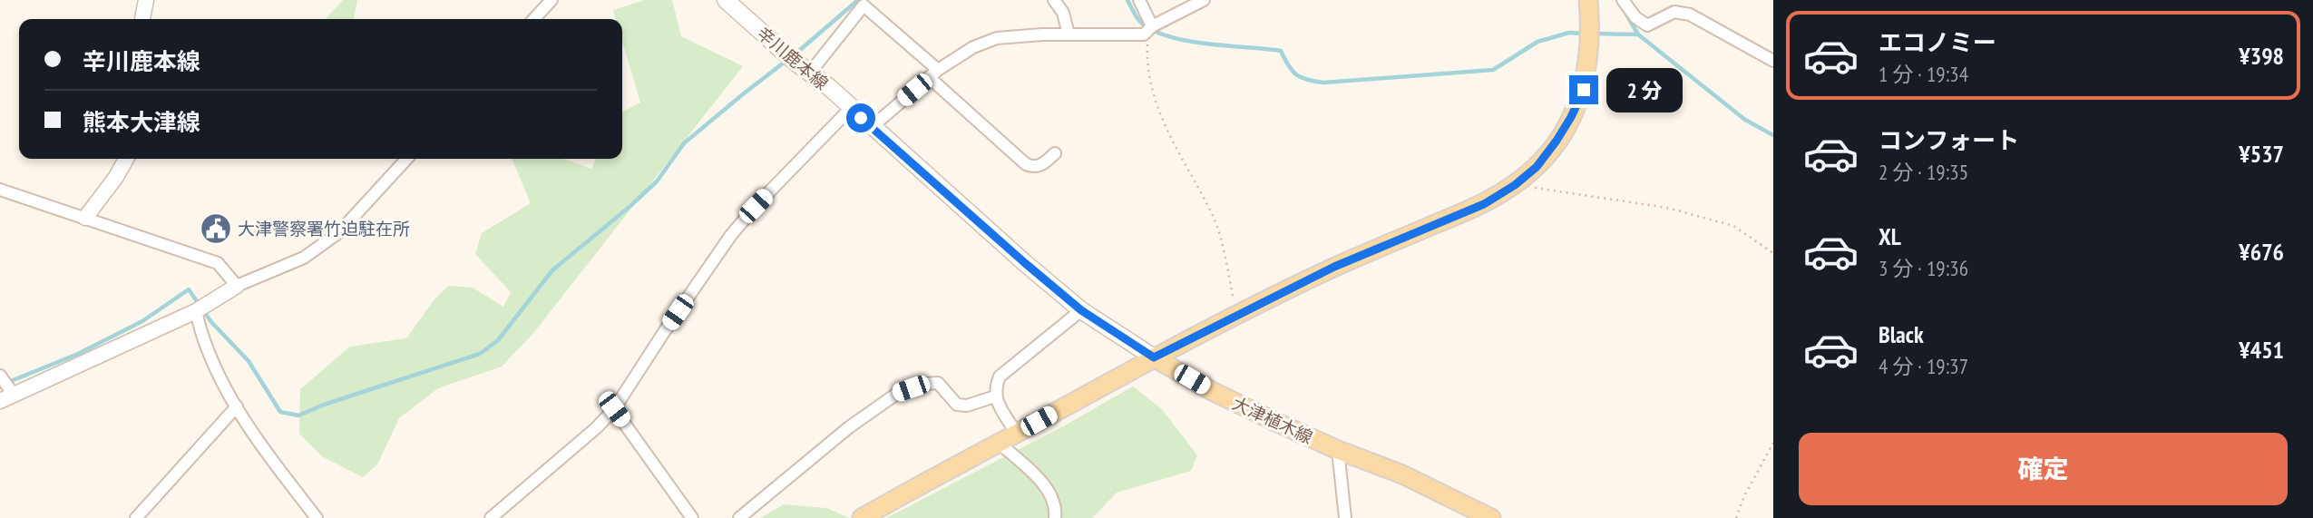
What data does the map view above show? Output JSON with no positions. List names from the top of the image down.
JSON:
{
  "streets": {
    "main road": ["辛川鹿本線", "大津植木線"]
  },
  "crossings": [
    ["辛川鹿本線", "大津植木線"]
  ],
  "places": {
    "public building": ["大津警察署竹迫駐在所"]
  },
  "page": {
    "list": [
      {
        "name": "エコノミー",
        "note": "1 分 · 19:34",
        "value": "¥398"
      },
      {
        "name": "コンフォート",
        "note": "2 分 · 19:35",
        "value": "¥537"
      },
      {
        "name": "XL",
        "note": "3 分 · 19:36",
        "value": "¥676"
      },
      {
        "name": "Black",
        "note": "4 分 · 19:37",
        "value": "¥451"
      }
    ],
    "banner": ["辛川鹿本線", "熊本大津線"],
    "bubble": "2 分",
    "buttons": "確定"
  }
}
